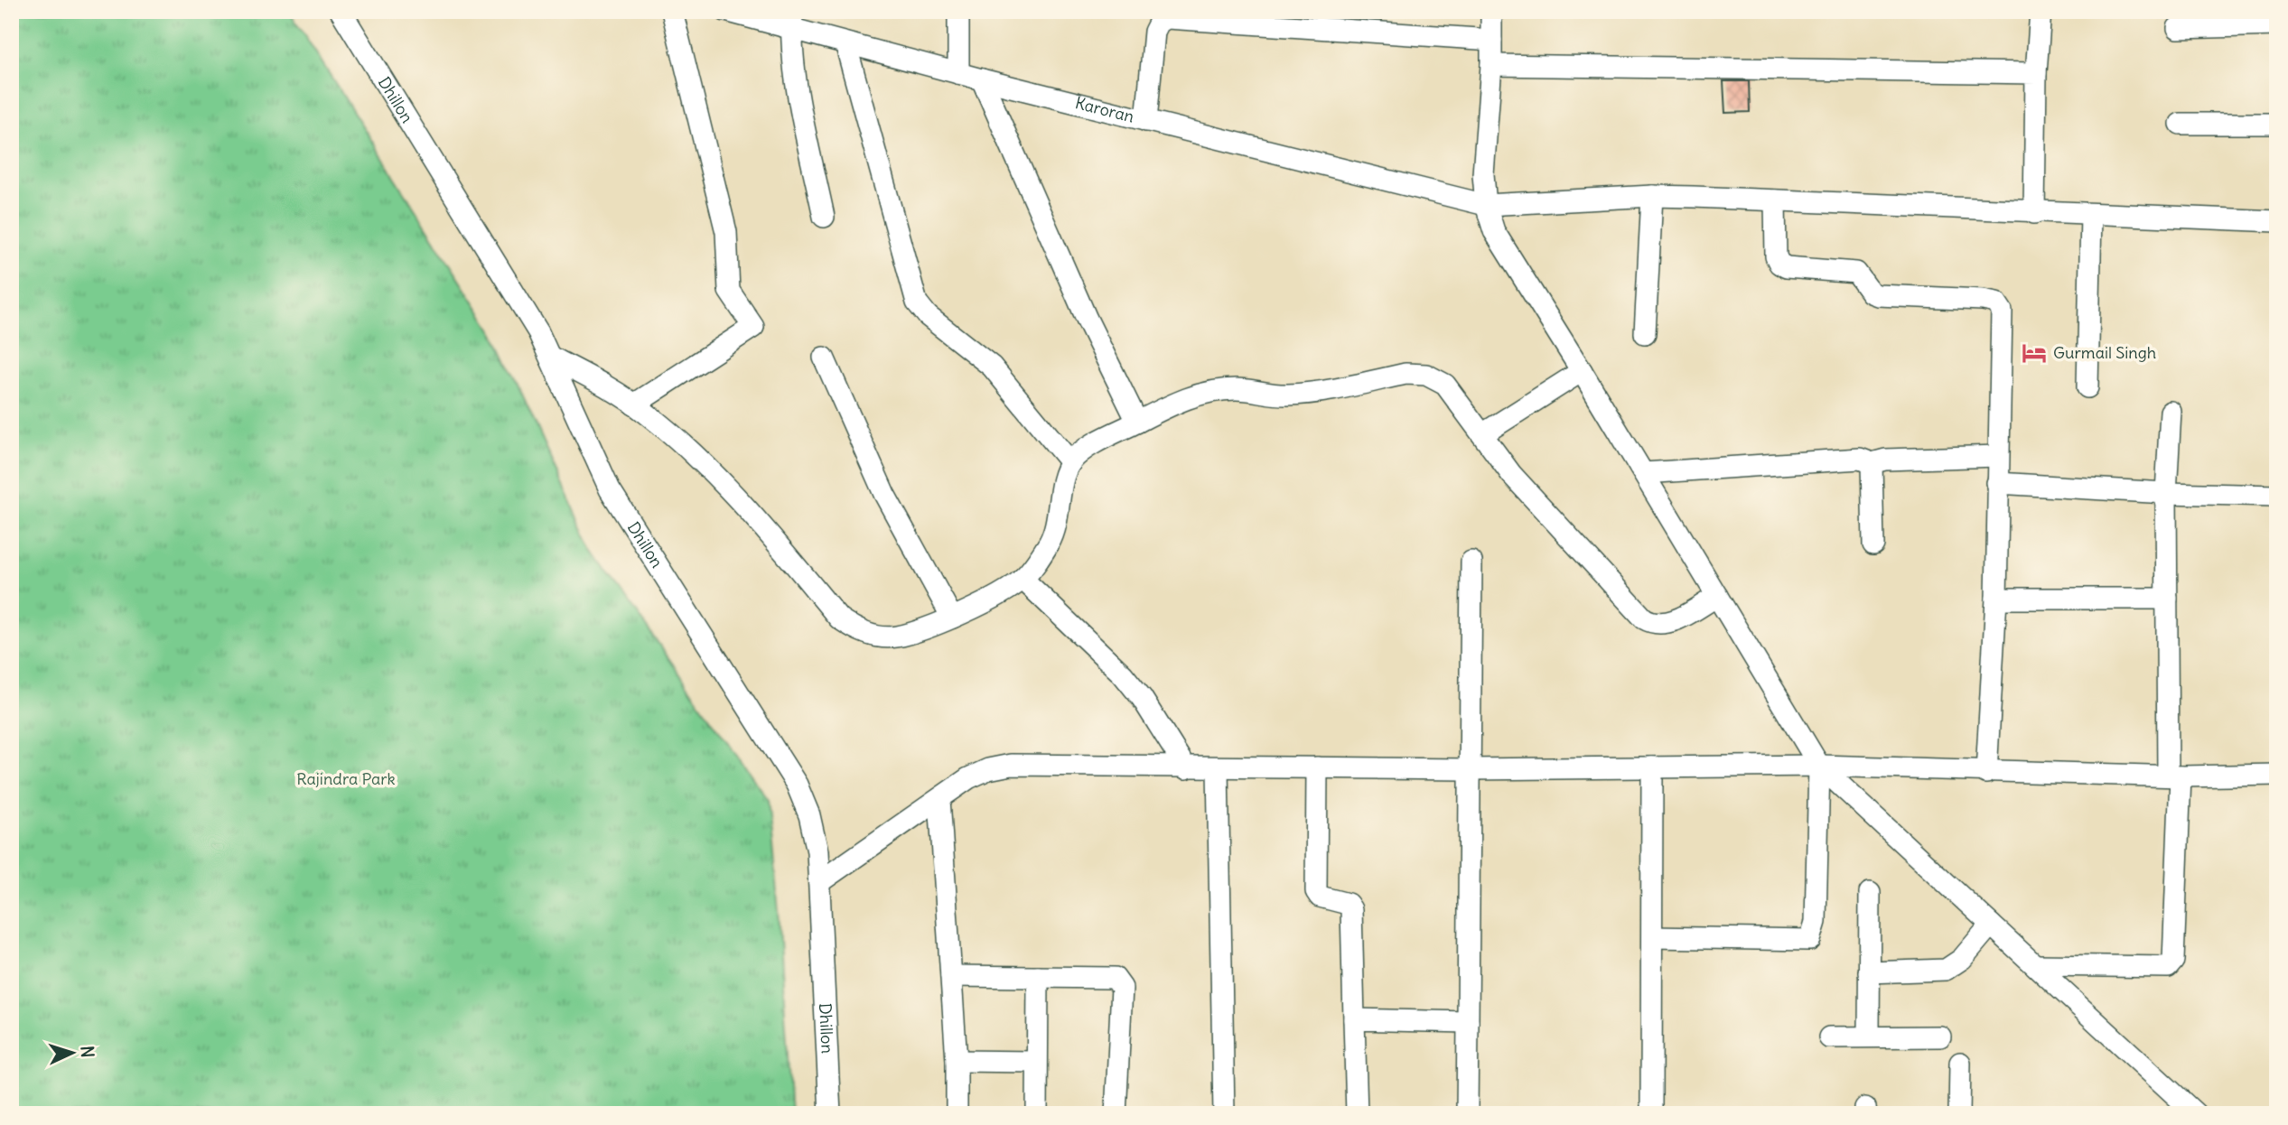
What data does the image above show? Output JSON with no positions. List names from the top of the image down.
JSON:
{
  "streets": {
    "street": ["Dhillon", "Karoran"]
  },
  "parks": ["Rajindra Park"],
  "places": {
    "hotel": ["Gurmail Singh"]
  },
  "north": "right"
}
